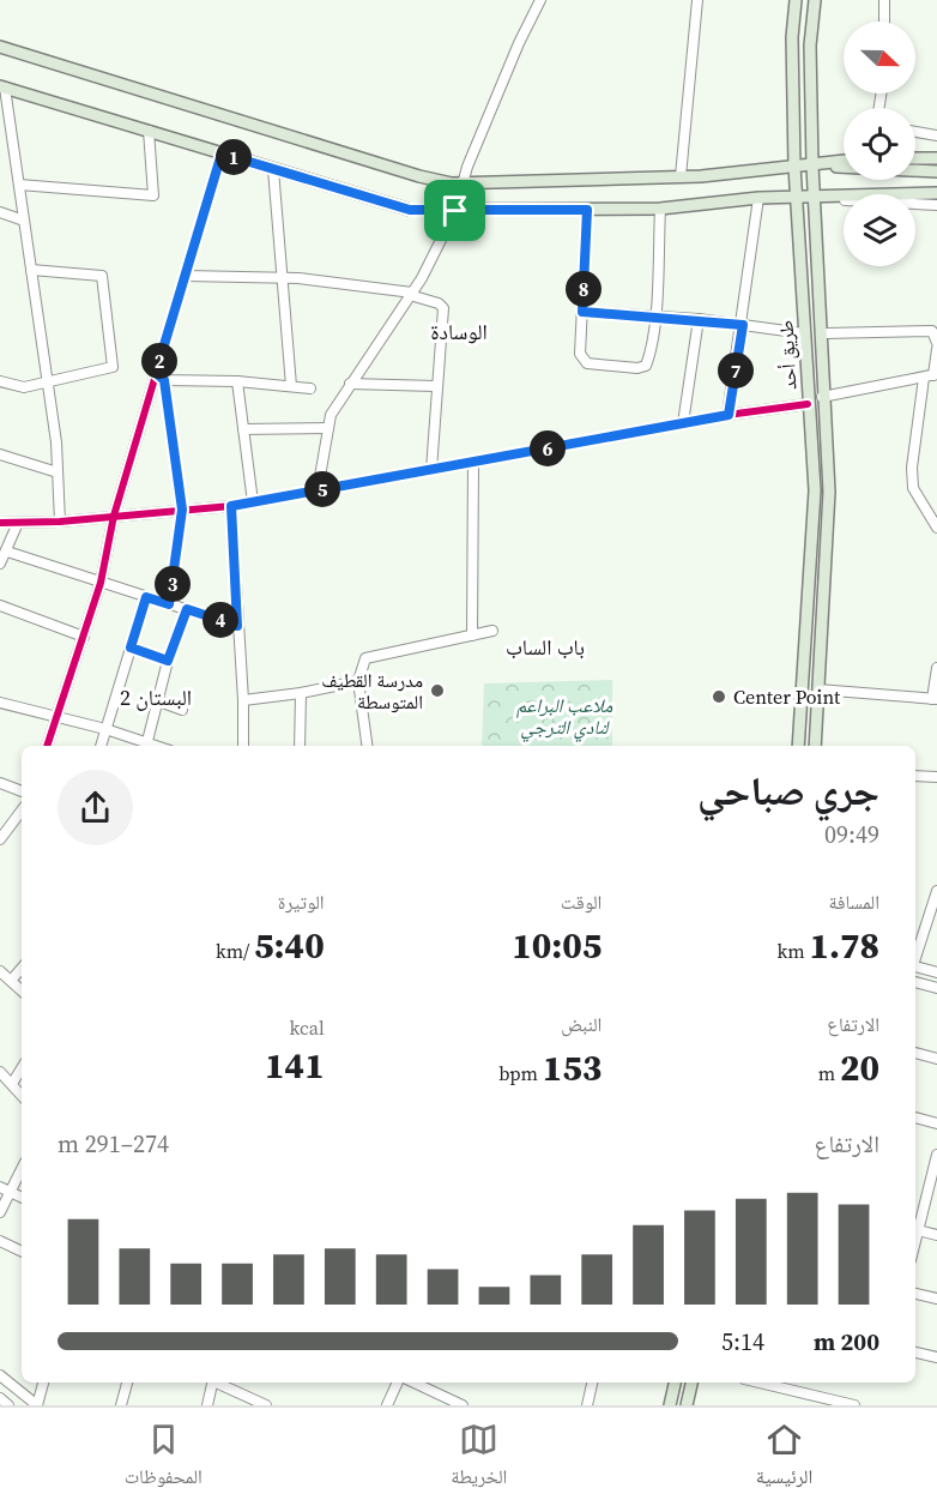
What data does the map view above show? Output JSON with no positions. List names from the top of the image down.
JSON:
{
  "streets": {
    "main road": ["طريق أحد"]
  },
  "districts": ["الوسادة", "باب الساب", "البستان 2"],
  "parks": ["ملاعب البراعم لنادي الترجي"],
  "places": ["مدرسة القطيف المتوسطة", "Center Point"],
  "north": "right",
  "page": {
    "pins": [
      "1",
      "8",
      "2",
      "7",
      "6",
      "5",
      "3",
      "4"
    ],
    "heading": ["جري صباحي", "09:49"],
    "stats": [
      ["المسافة", "1.78 km"],
      ["الوقت", "10:05"],
      ["الوتيرة", "5:40 /km"],
      ["الارتفاع", "20 m"],
      ["النبض", "153 bpm"],
      ["kcal", "141"]
    ],
    "chart": ["الارتفاع", "274–291 m"],
    "list": [
      {
        "name": "200 m",
        "note": "5:14"
      }
    ],
    "tabs": ["الرئيسية", "الخريطة", "المحفوظات"]
  }
}
